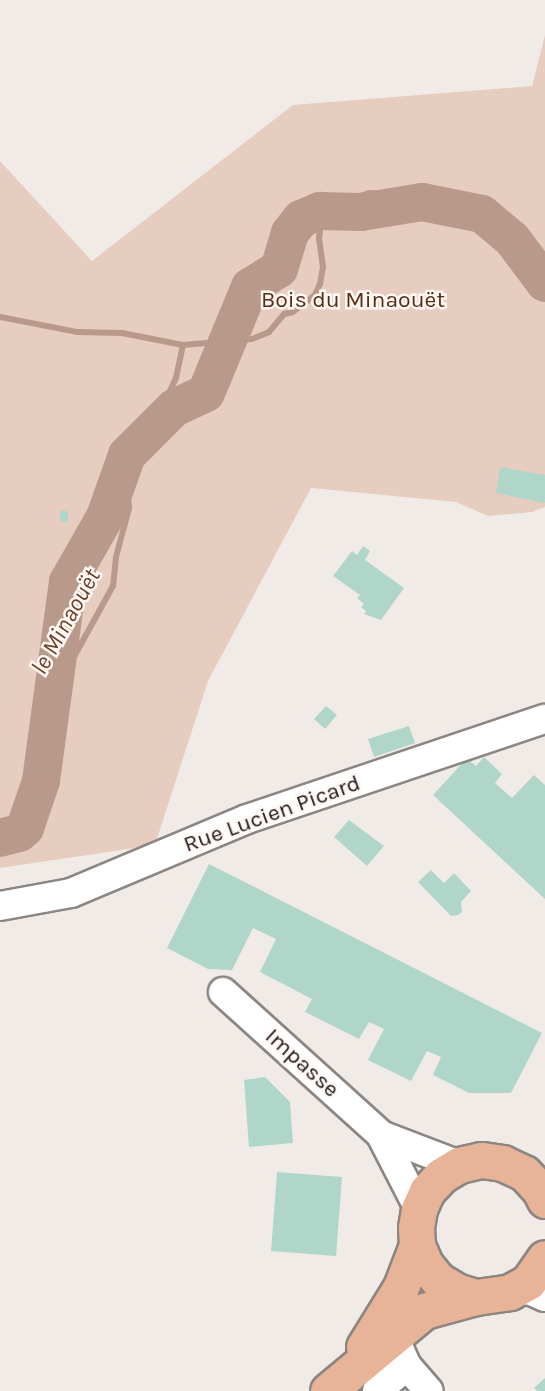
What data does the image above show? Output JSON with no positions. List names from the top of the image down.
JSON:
{
  "streets": {
    "street": ["Rue Lucien Picard", "Impasse"]
  },
  "water": ["le Minaouët"],
  "parks": ["Bois du Minaouët"]
}
